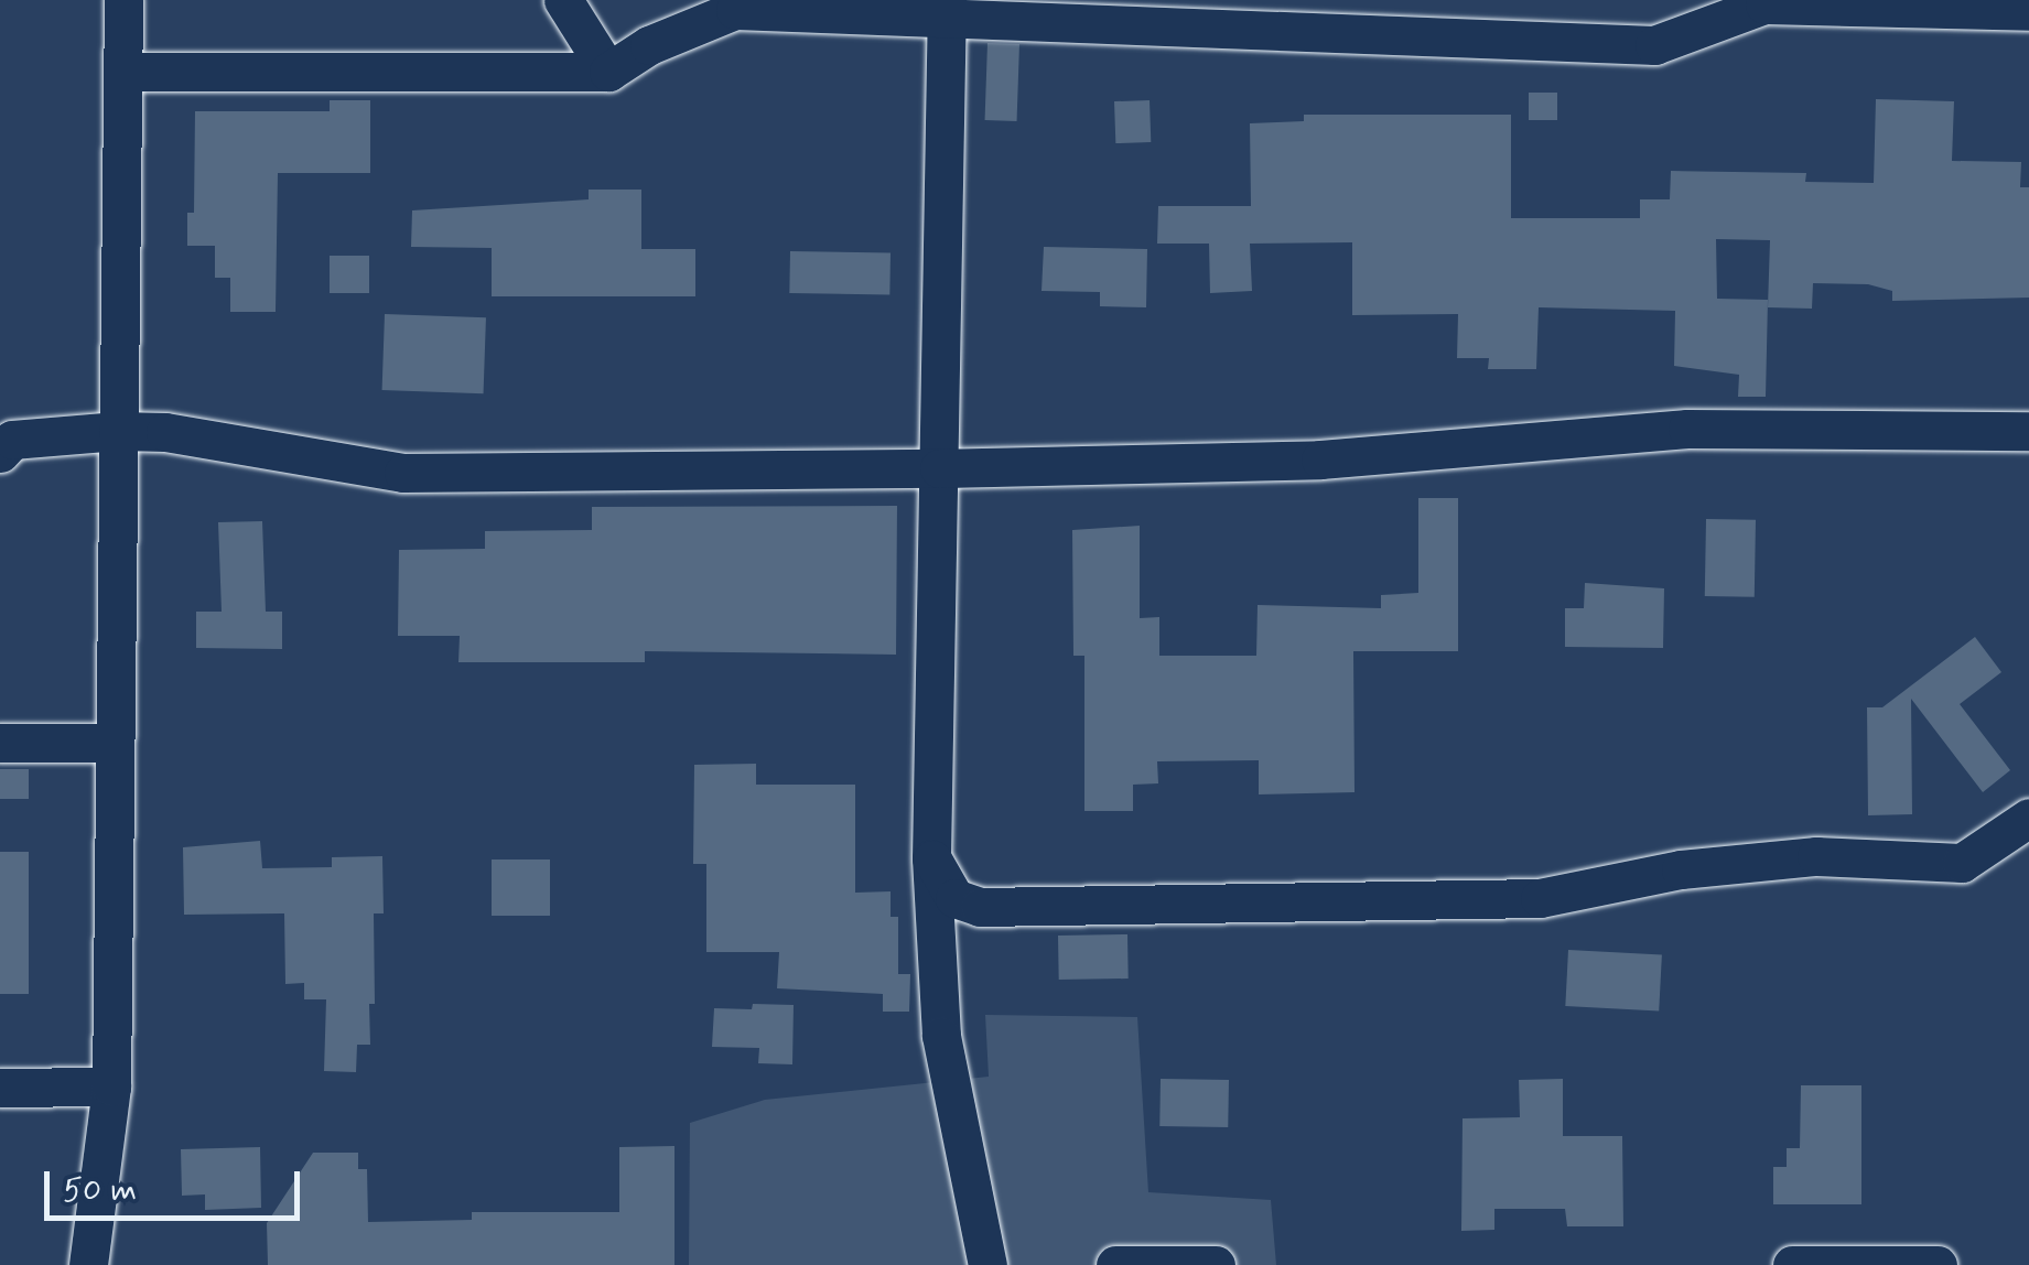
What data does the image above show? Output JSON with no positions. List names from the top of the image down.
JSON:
{
  "scale_bar": "50 m"
}
